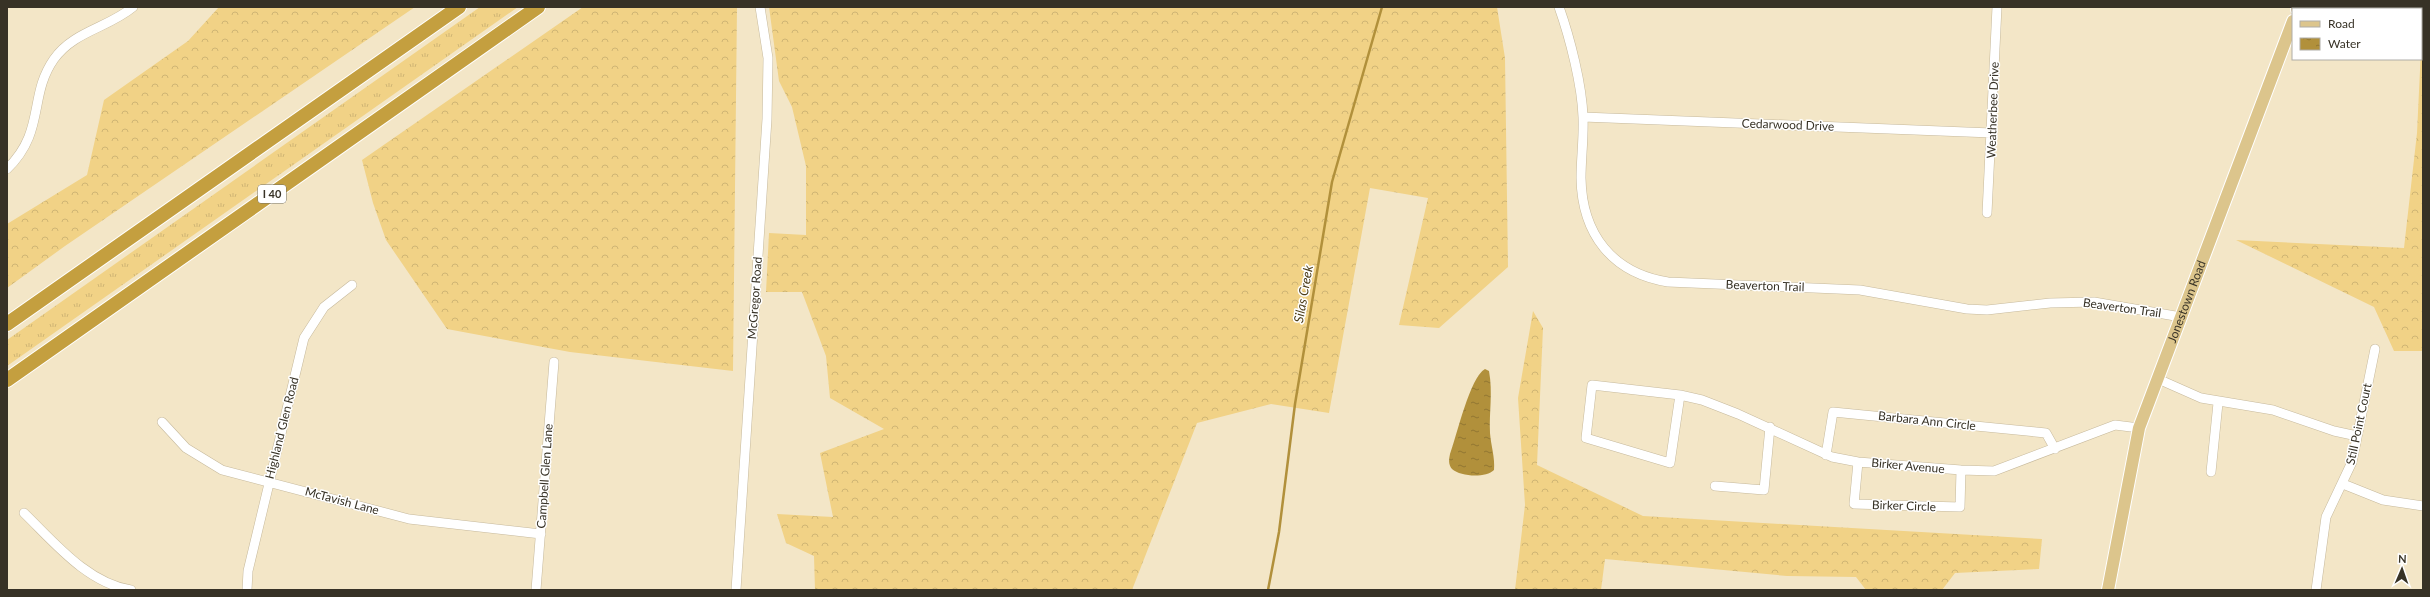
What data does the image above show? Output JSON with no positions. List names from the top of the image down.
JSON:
{
  "streets": {
    "highway": ["I 40"],
    "main road": ["Jonestown Road"],
    "street": [
      "Weatherbee Drive",
      "Cedarwood Drive",
      "Beaverton Trail",
      "McGregor Road",
      "Barbara Ann Circle",
      "Still Point Court",
      "Highland Glen Road",
      "Birker Avenue",
      "Campbell Glen Lane",
      "McTavish Lane",
      "Birker Circle"
    ]
  },
  "crossings": [
    ["Weatherbee Drive", "Cedarwood Drive"],
    ["Cedarwood Drive", "Beaverton Trail"],
    ["Beaverton Trail", "Jonestown Road"],
    ["Jonestown Road", "Birker Avenue"],
    ["Barbara Ann Circle", "Birker Avenue"],
    ["Highland Glen Road", "McTavish Lane"],
    ["Birker Avenue", "Birker Circle"],
    ["Campbell Glen Lane", "McTavish Lane"]
  ],
  "water": ["Silas Creek"],
  "legend": ["Road", "Water"],
  "north": "top"
}
